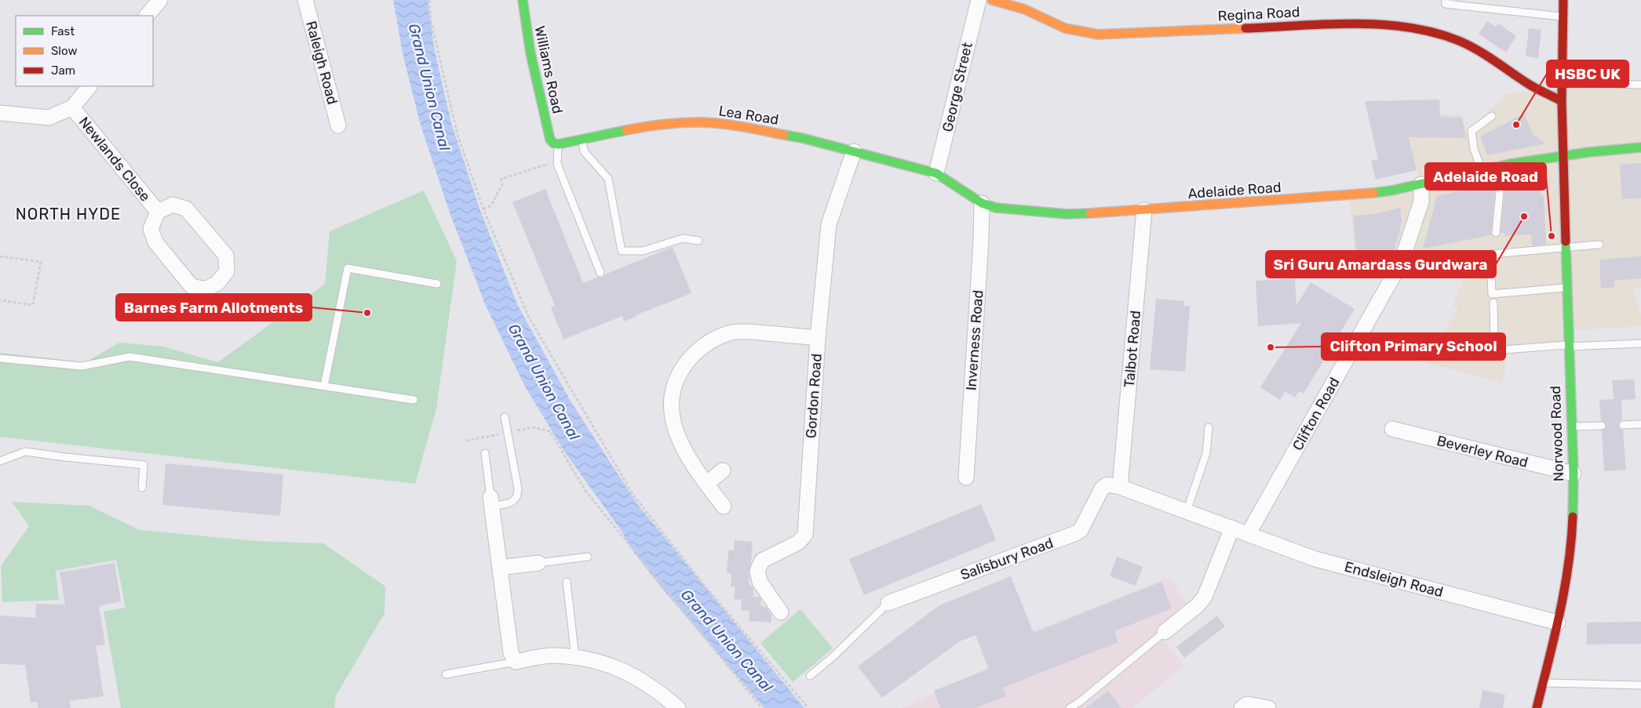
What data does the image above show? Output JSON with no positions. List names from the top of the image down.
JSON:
{
  "streets": {
    "street": [
      "Regina Road",
      "Raleigh Road",
      "Williams Road",
      "George Street",
      "Lea Road",
      "Newlands Close",
      "Adelaide Road",
      "Inverness Road",
      "Talbot Road",
      "Gordon Road",
      "Clifton Road",
      "Norwood Road",
      "Beverley Road",
      "Salisbury Road",
      "Endsleigh Road"
    ]
  },
  "crossings": [
    ["Regina Road", "Norwood Road"],
    ["Williams Road", "Lea Road"],
    ["George Street", "Lea Road"],
    ["George Street", "Adelaide Road"],
    ["Lea Road", "Adelaide Road"],
    ["Lea Road", "Gordon Road"],
    ["Adelaide Road", "Inverness Road"],
    ["Adelaide Road", "Talbot Road"],
    ["Adelaide Road", "Clifton Road"],
    ["Adelaide Road", "Norwood Road"],
    ["Talbot Road", "Endsleigh Road"],
    ["Clifton Road", "Endsleigh Road"],
    ["Norwood Road", "Beverley Road"],
    ["Norwood Road", "Endsleigh Road"],
    ["Salisbury Road", "Endsleigh Road"]
  ],
  "districts": ["NORTH HYDE"],
  "water": ["Grand Union Canal"],
  "places": [
    "HSBC UK",
    "Sri Guru Amardass Gurdwara",
    "Adelaide Road",
    "Barnes Farm Allotments",
    "Clifton Primary School"
  ],
  "legend": ["Fast", "Slow", "Jam"]
}
